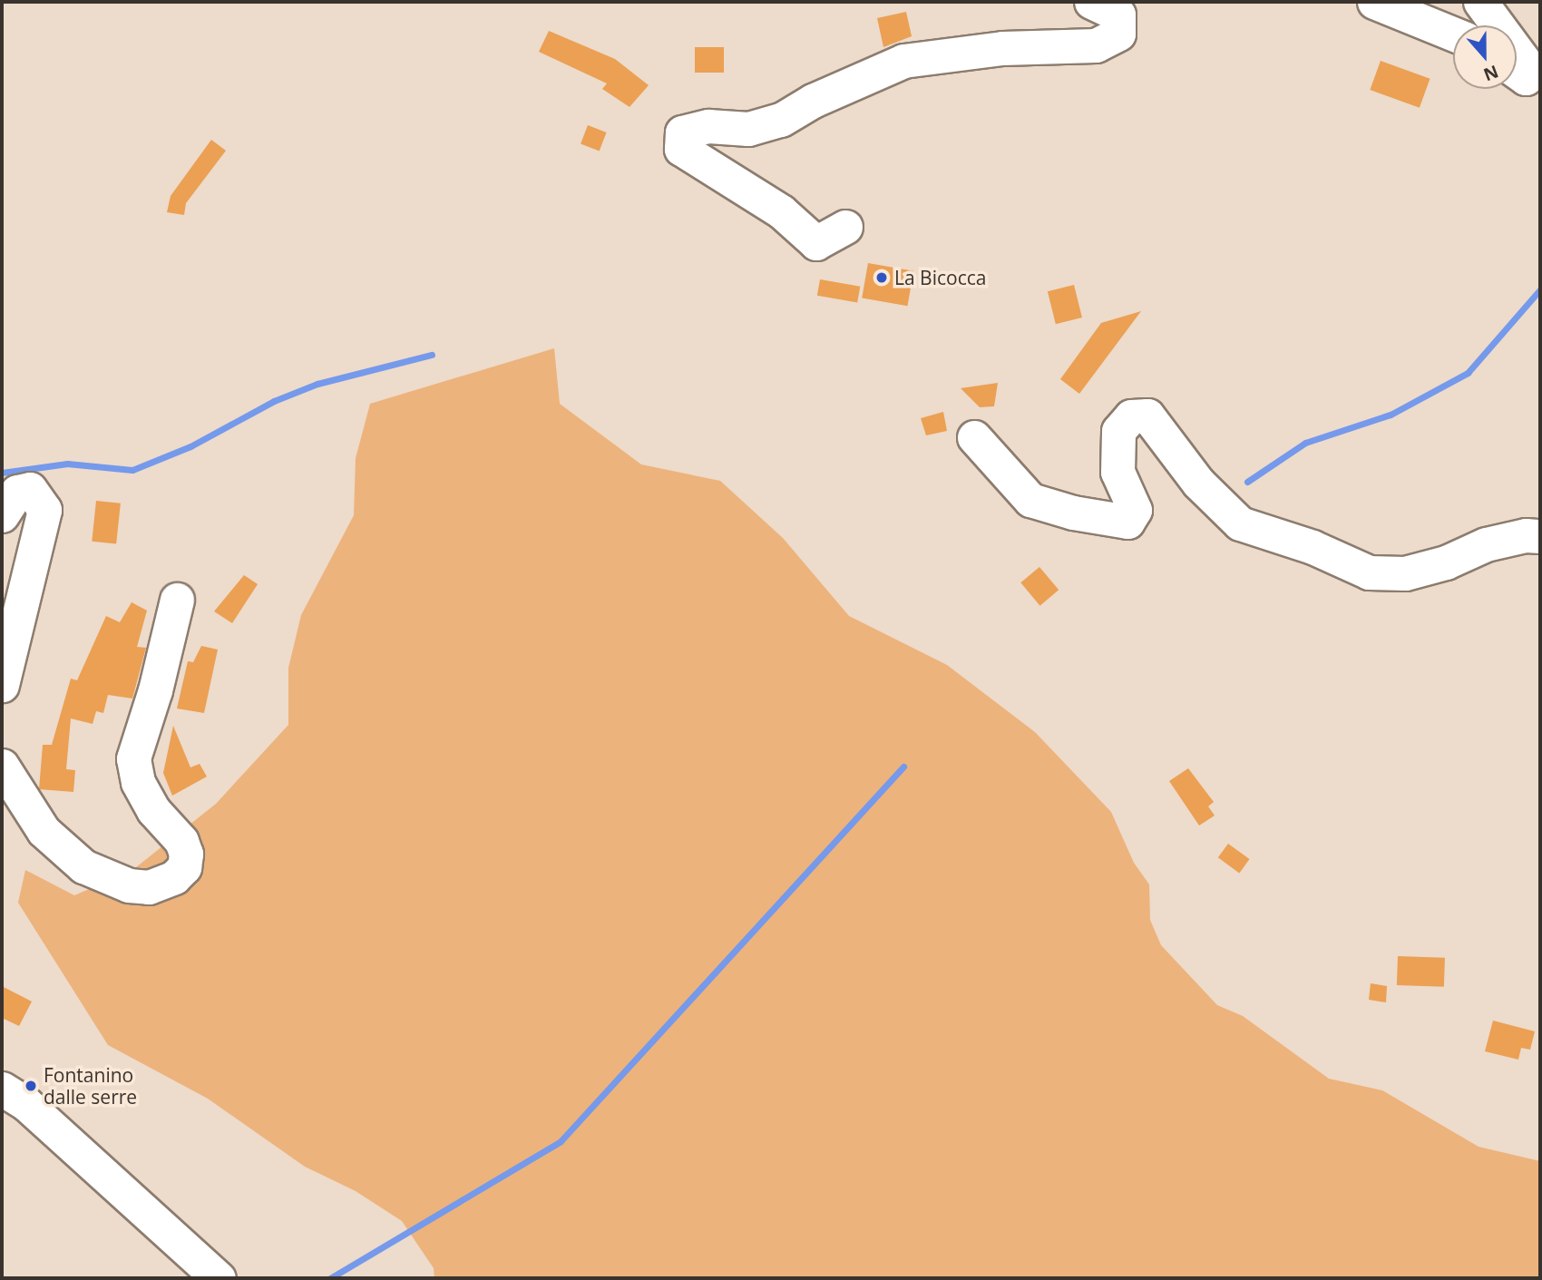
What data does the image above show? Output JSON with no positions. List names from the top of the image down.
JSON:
{
  "places": ["La Bicocca", "Fontanino dalle serre"],
  "north": "bottom"
}
